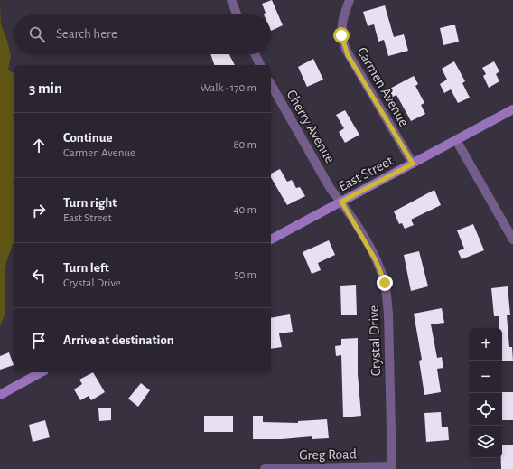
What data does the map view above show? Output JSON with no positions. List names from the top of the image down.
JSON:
{
  "streets": {
    "main road": ["East Street"],
    "street": [
      "Carmen Avenue",
      "Cherry Avenue",
      "Crystal Drive",
      "Greg Road"
    ]
  },
  "crossings": [
    ["Carmen Avenue", "East Street"],
    ["Cherry Avenue", "East Street"],
    ["Cherry Avenue", "Crystal Drive"],
    ["East Street", "Crystal Drive"],
    ["Crystal Drive", "Greg Road"]
  ],
  "page": {
    "search": "Search here",
    "heading": ["3 min", "Walk · 170 m"],
    "list": [
      ["Continue", "Carmen Avenue", "80 m"],
      ["Turn right", "East Street", "40 m"],
      ["Turn left", "Crystal Drive", "50 m"],
      "Arrive at destination"
    ],
    "map_buttons": ["+", "−"]
  }
}
